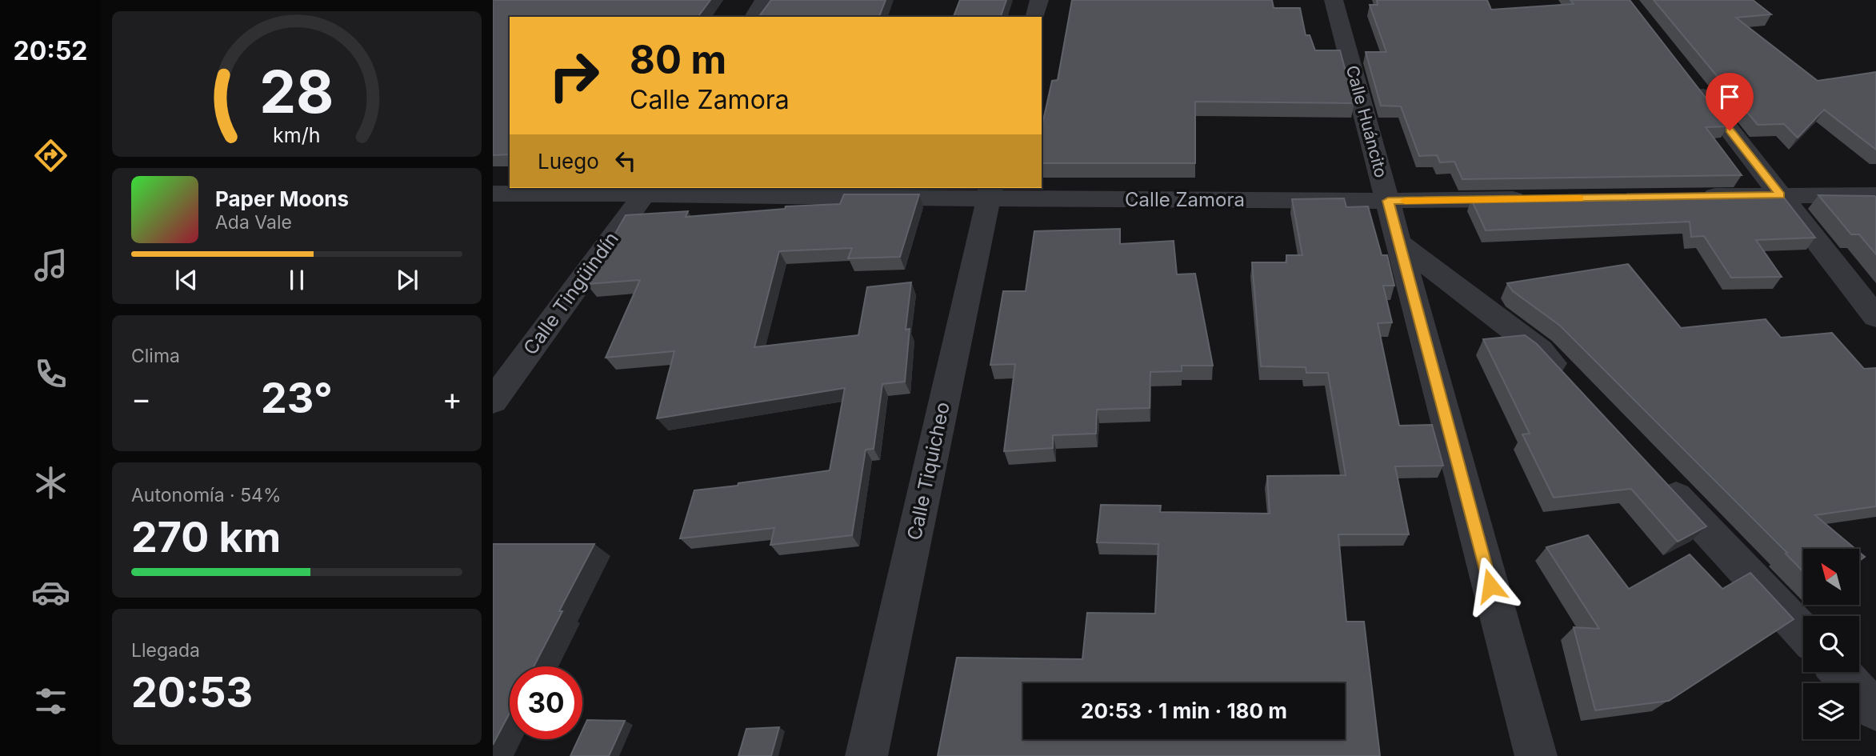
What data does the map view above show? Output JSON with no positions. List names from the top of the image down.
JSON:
{
  "streets": {
    "street": [
      "Calle Huáncito",
      "Calle Zamora",
      "Calle Tingüindín",
      "Calle Tiquicheo"
    ]
  },
  "crossings": [
    ["Calle Huáncito", "Calle Zamora"],
    ["Calle Zamora", "Calle Tingüindín"],
    ["Calle Zamora", "Calle Tiquicheo"]
  ],
  "north": "top left",
  "page": {
    "tabs": "20:52",
    "turn": ["80 m", "Calle Zamora"],
    "then": "Luego",
    "song": ["Paper Moons", "Ada Vale"],
    "tile": [
      "Clima",
      ["Autonomía · 54%", "270 km"],
      ["Llegada", "20:53"]
    ],
    "heat": ["−", "23°", "+"],
    "limit": "30",
    "trip": "20:53 · 1 min · 180 m",
    "gauge": ["28", "km/h"]
  }
}
